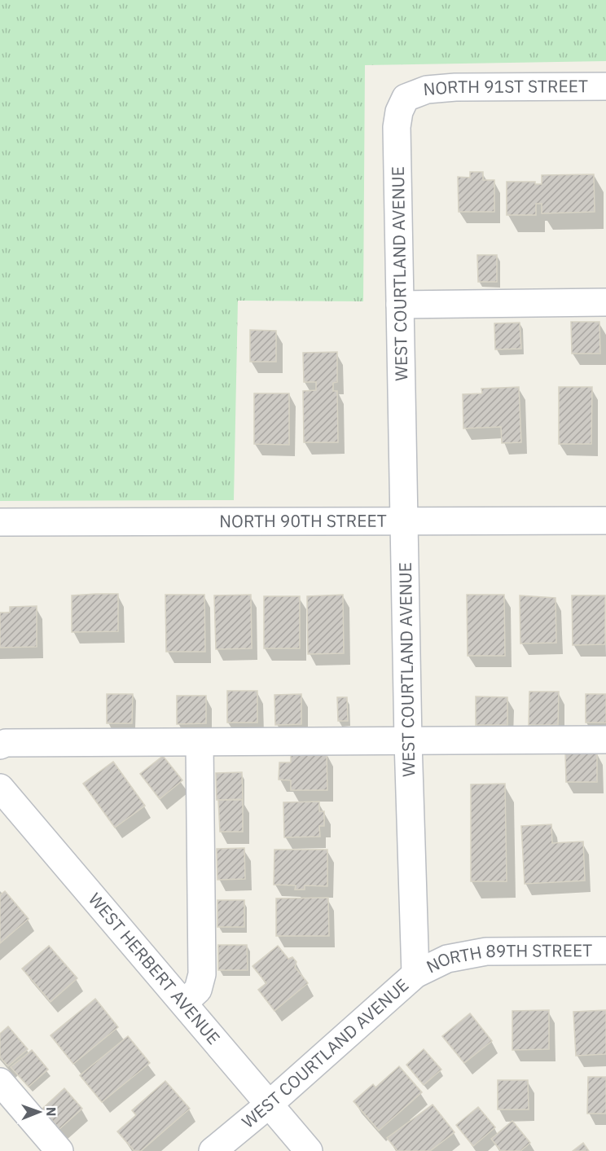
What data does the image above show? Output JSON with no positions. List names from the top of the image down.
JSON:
{
  "streets": {
    "street": [
      "NORTH 91ST STREET",
      "WEST COURTLAND AVENUE",
      "NORTH 90TH STREET",
      "NORTH 89TH STREET",
      "WEST HERBERT AVENUE"
    ]
  },
  "crossings": [
    ["NORTH 91ST STREET", "WEST COURTLAND AVENUE"],
    ["WEST COURTLAND AVENUE", "NORTH 90TH STREET"],
    ["WEST COURTLAND AVENUE", "NORTH 89TH STREET"],
    ["WEST COURTLAND AVENUE", "WEST HERBERT AVENUE"]
  ],
  "north": "right"
}
